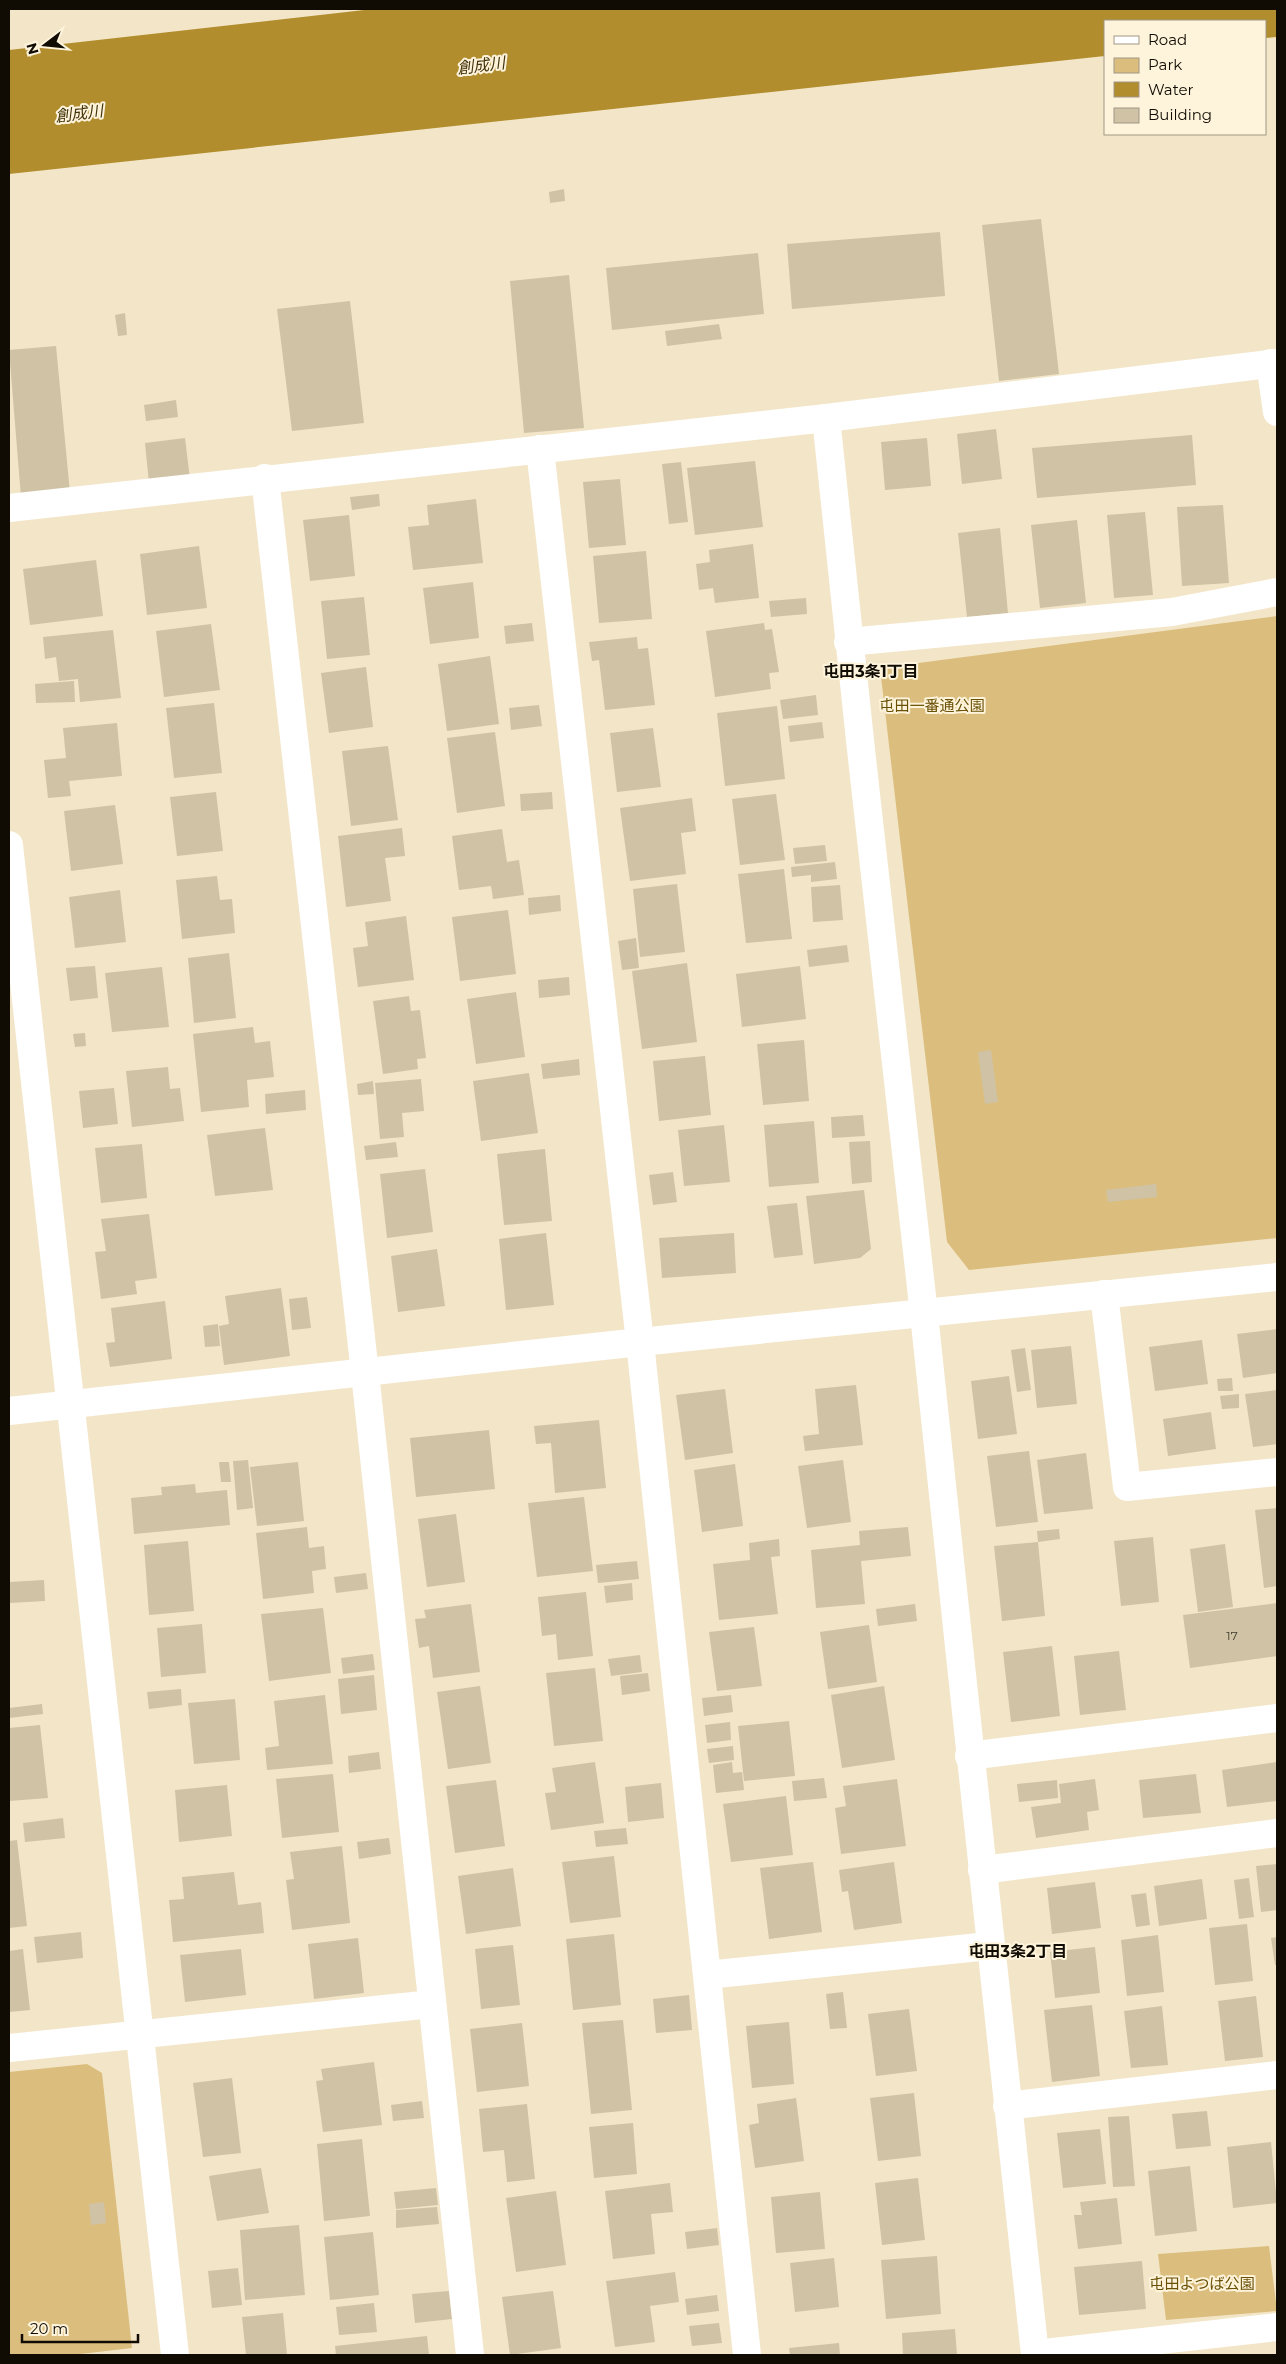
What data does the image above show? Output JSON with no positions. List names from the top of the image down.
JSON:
{
  "districts": ["屯田3条1丁目", "屯田3条2丁目"],
  "water": ["創成川"],
  "parks": ["屯田一番通公園", "屯田よつば公園"],
  "house_numbers": ["17"],
  "legend": [
    "Road",
    "Park",
    "Water",
    "Building"
  ],
  "scale_bar": "20 m",
  "north": "left"
}
